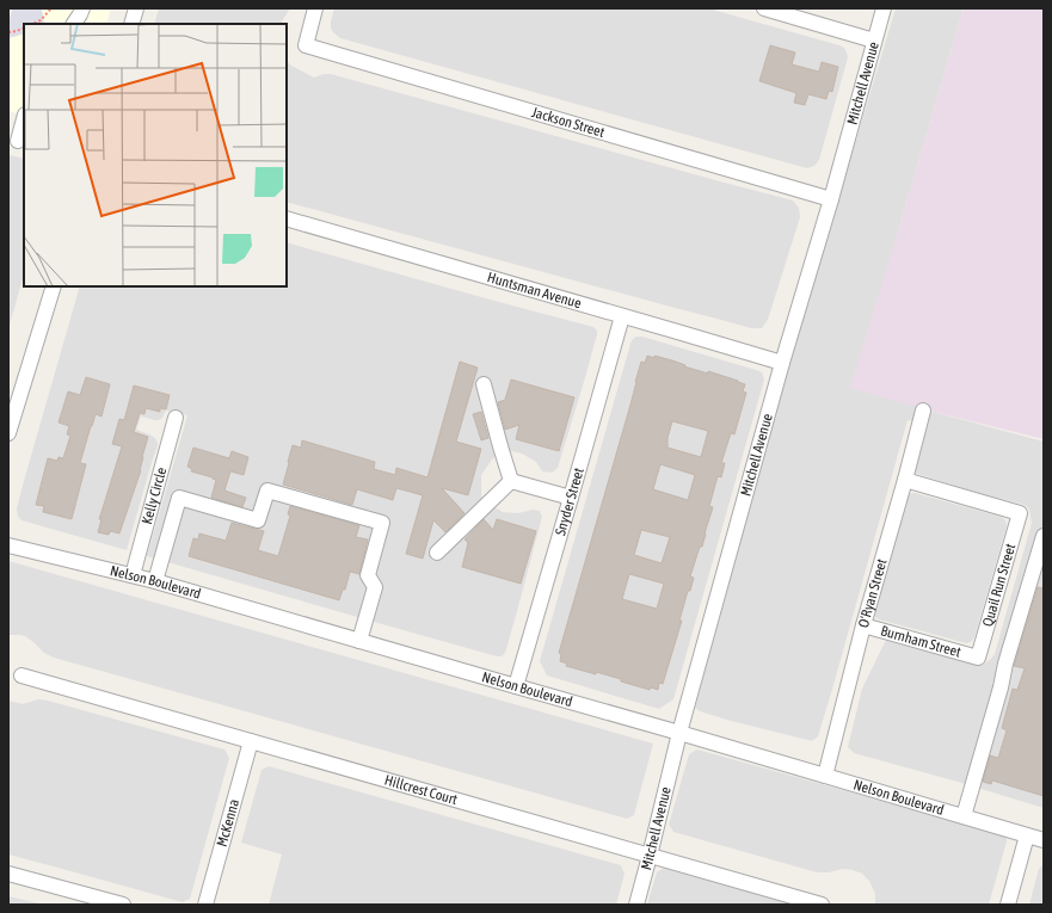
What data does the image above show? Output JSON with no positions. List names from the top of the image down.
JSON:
{
  "streets": {
    "street": [
      "Mitchell Avenue",
      "Jackson Street",
      "Huntsman Avenue",
      "Kelly Circle",
      "Snyder Street",
      "Nelson Boulevard",
      "Quail Run Street",
      "O'Ryan Street",
      "Burnham Street",
      "Hillcrest Court",
      "McKenna"
    ]
  },
  "crossings": [
    ["Mitchell Avenue", "Jackson Street"],
    ["Mitchell Avenue", "Huntsman Avenue"],
    ["Mitchell Avenue", "Nelson Boulevard"],
    ["Mitchell Avenue", "Hillcrest Court"],
    ["Huntsman Avenue", "Snyder Street"],
    ["Kelly Circle", "Nelson Boulevard"],
    ["Snyder Street", "Nelson Boulevard"],
    ["Nelson Boulevard", "O'Ryan Street"],
    ["Quail Run Street", "O'Ryan Street"],
    ["Quail Run Street", "Burnham Street"],
    ["O'Ryan Street", "Burnham Street"],
    ["Hillcrest Court", "McKenna"]
  ]
}
